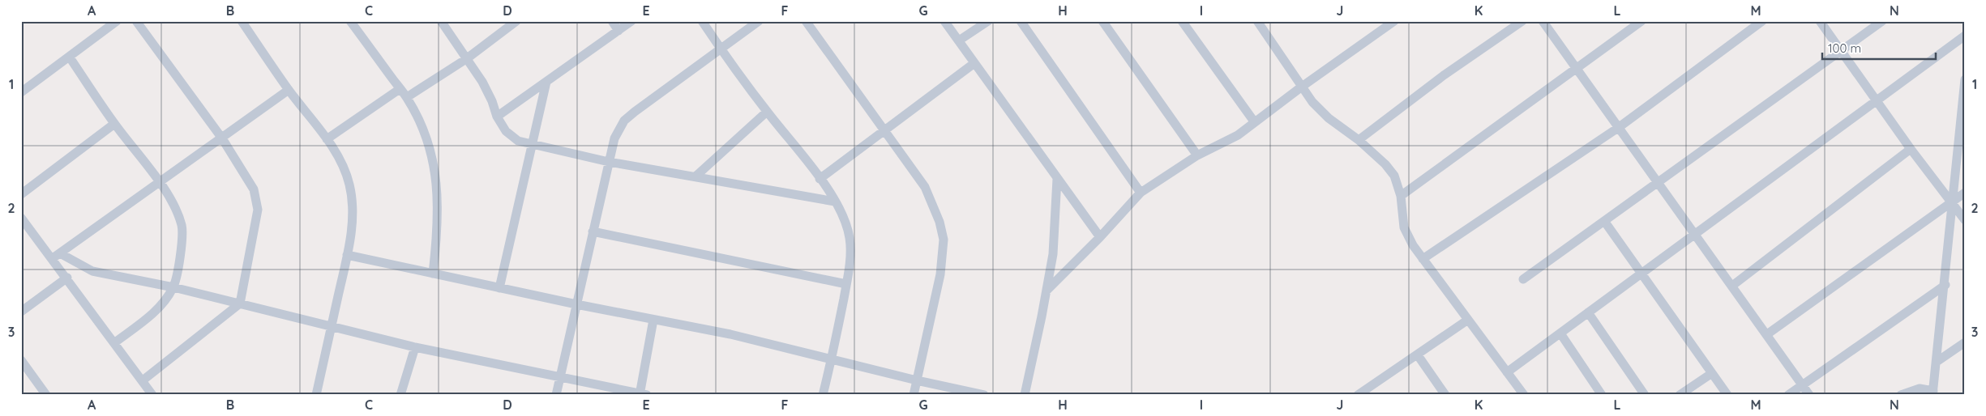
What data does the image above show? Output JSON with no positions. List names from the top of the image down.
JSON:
{
  "scale_bar": "100 m",
  "grid": {
    "columns": [
      "A",
      "B",
      "C",
      "D",
      "E",
      "F",
      "G",
      "H",
      "I",
      "J",
      "K",
      "L",
      "M",
      "N"
    ],
    "rows": ["1", "2", "3"]
  }
}
